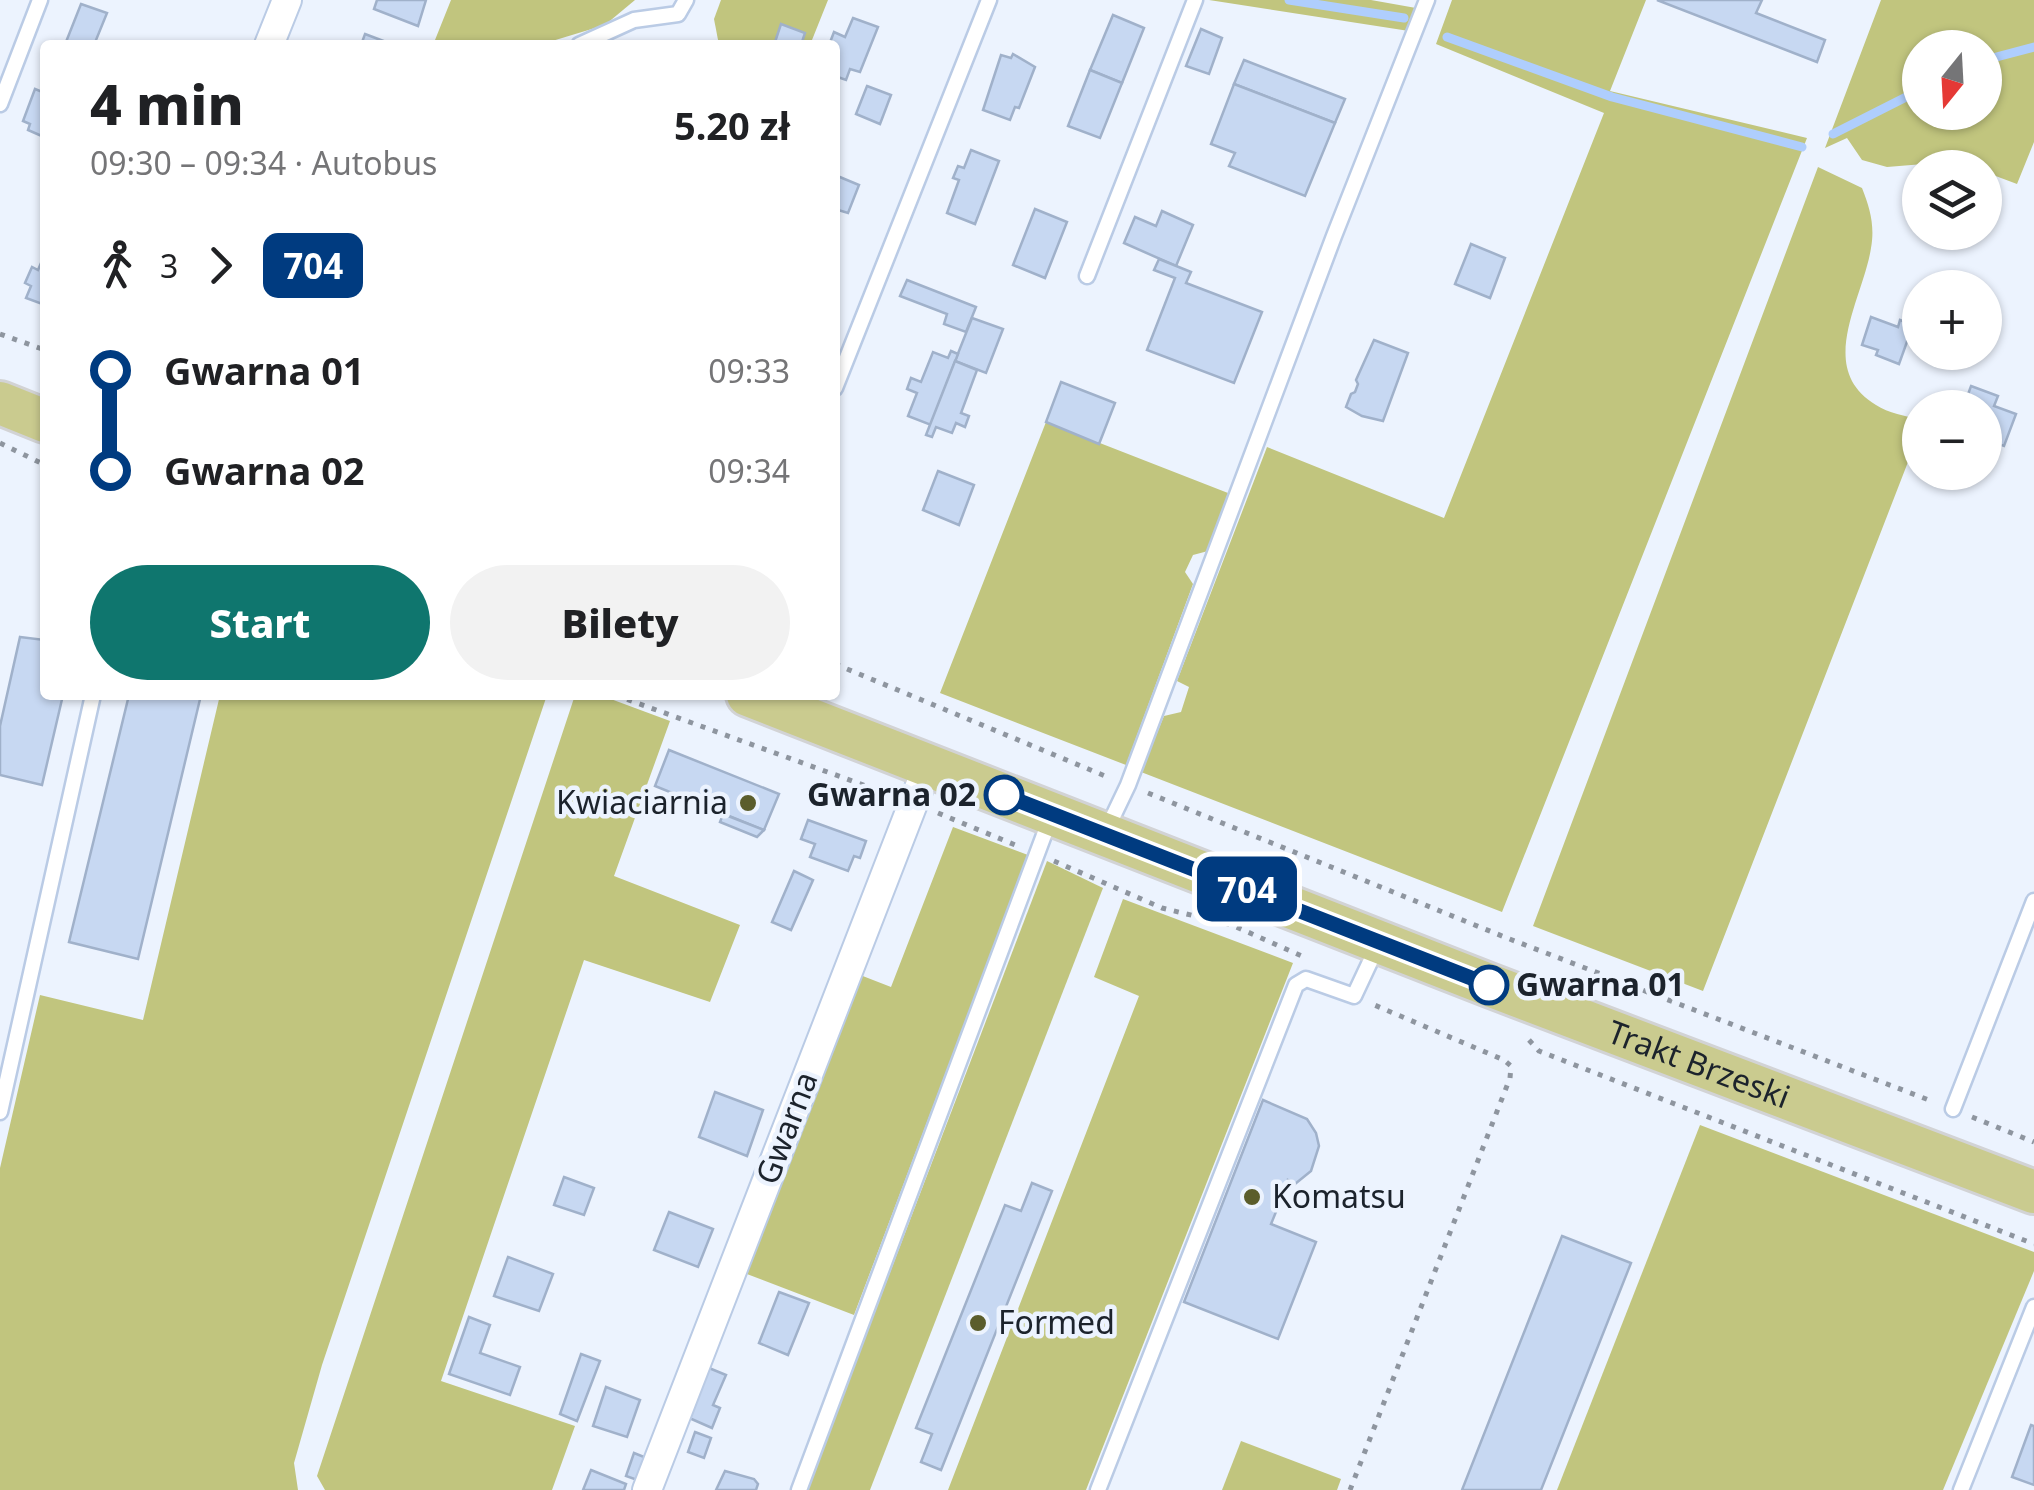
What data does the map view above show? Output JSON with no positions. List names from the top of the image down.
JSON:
{
  "streets": {
    "main road": ["Trakt Brzeski"],
    "street": ["Gwarna"]
  },
  "crossings": [
    ["Trakt Brzeski", "Gwarna"]
  ],
  "places": [
    "Gwarna 02",
    "Kwiaciarnia",
    "Gwarna 01",
    "Komatsu",
    "Formed"
  ],
  "lines": ["bus line 704"],
  "north": "bottom",
  "page": {
    "on_map": "704",
    "map_buttons": ["+", "−"],
    "heading": ["4 min", "09:30 – 09:34 · Autobus", "5.20 zł"],
    "legs": ["3", "704"],
    "list": [
      {
        "name": "Gwarna 01",
        "value": "09:33"
      },
      {
        "name": "Gwarna 02",
        "value": "09:34"
      }
    ],
    "buttons": ["Start", "Bilety"]
  }
}
